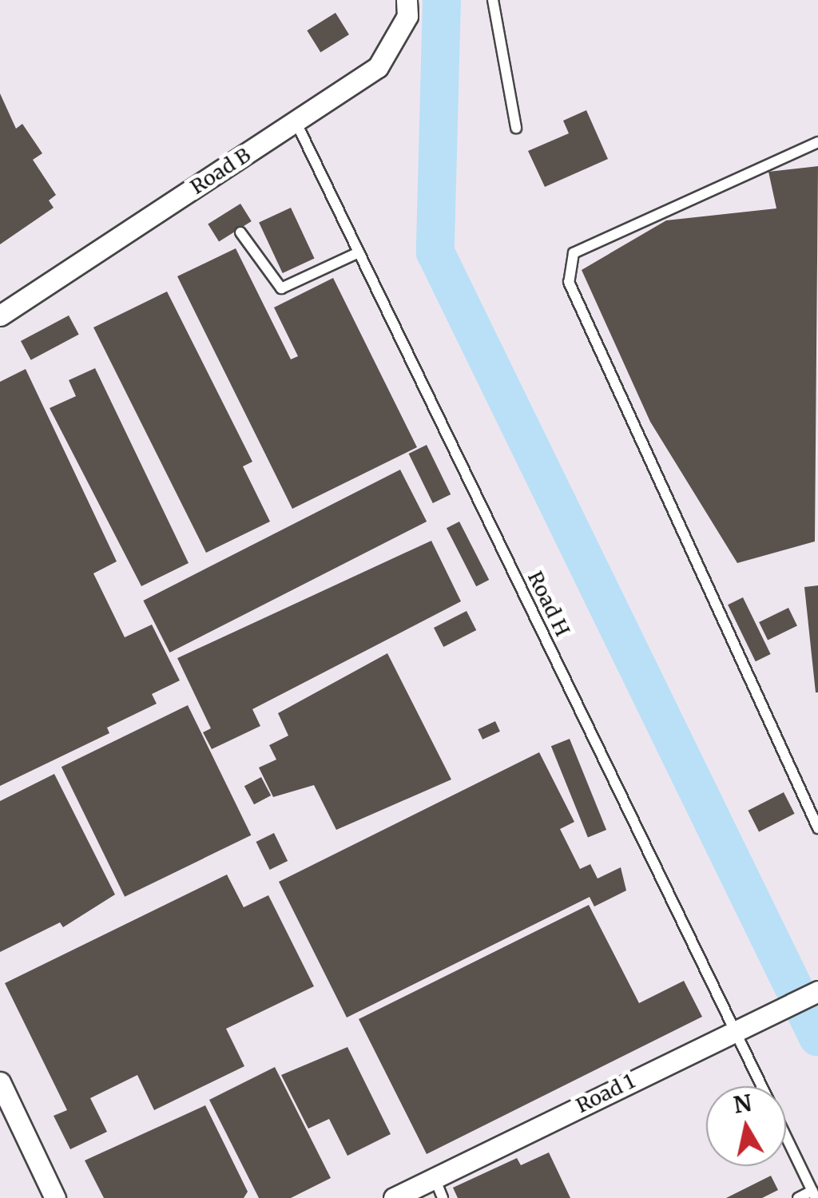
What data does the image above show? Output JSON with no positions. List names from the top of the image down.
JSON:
{
  "streets": {
    "street": ["Road B", "Road 1"],
    "lane": ["Road H"]
  },
  "crossings": [
    ["Road B", "Road H"],
    ["Road H", "Road 1"]
  ],
  "north": "top"
}
